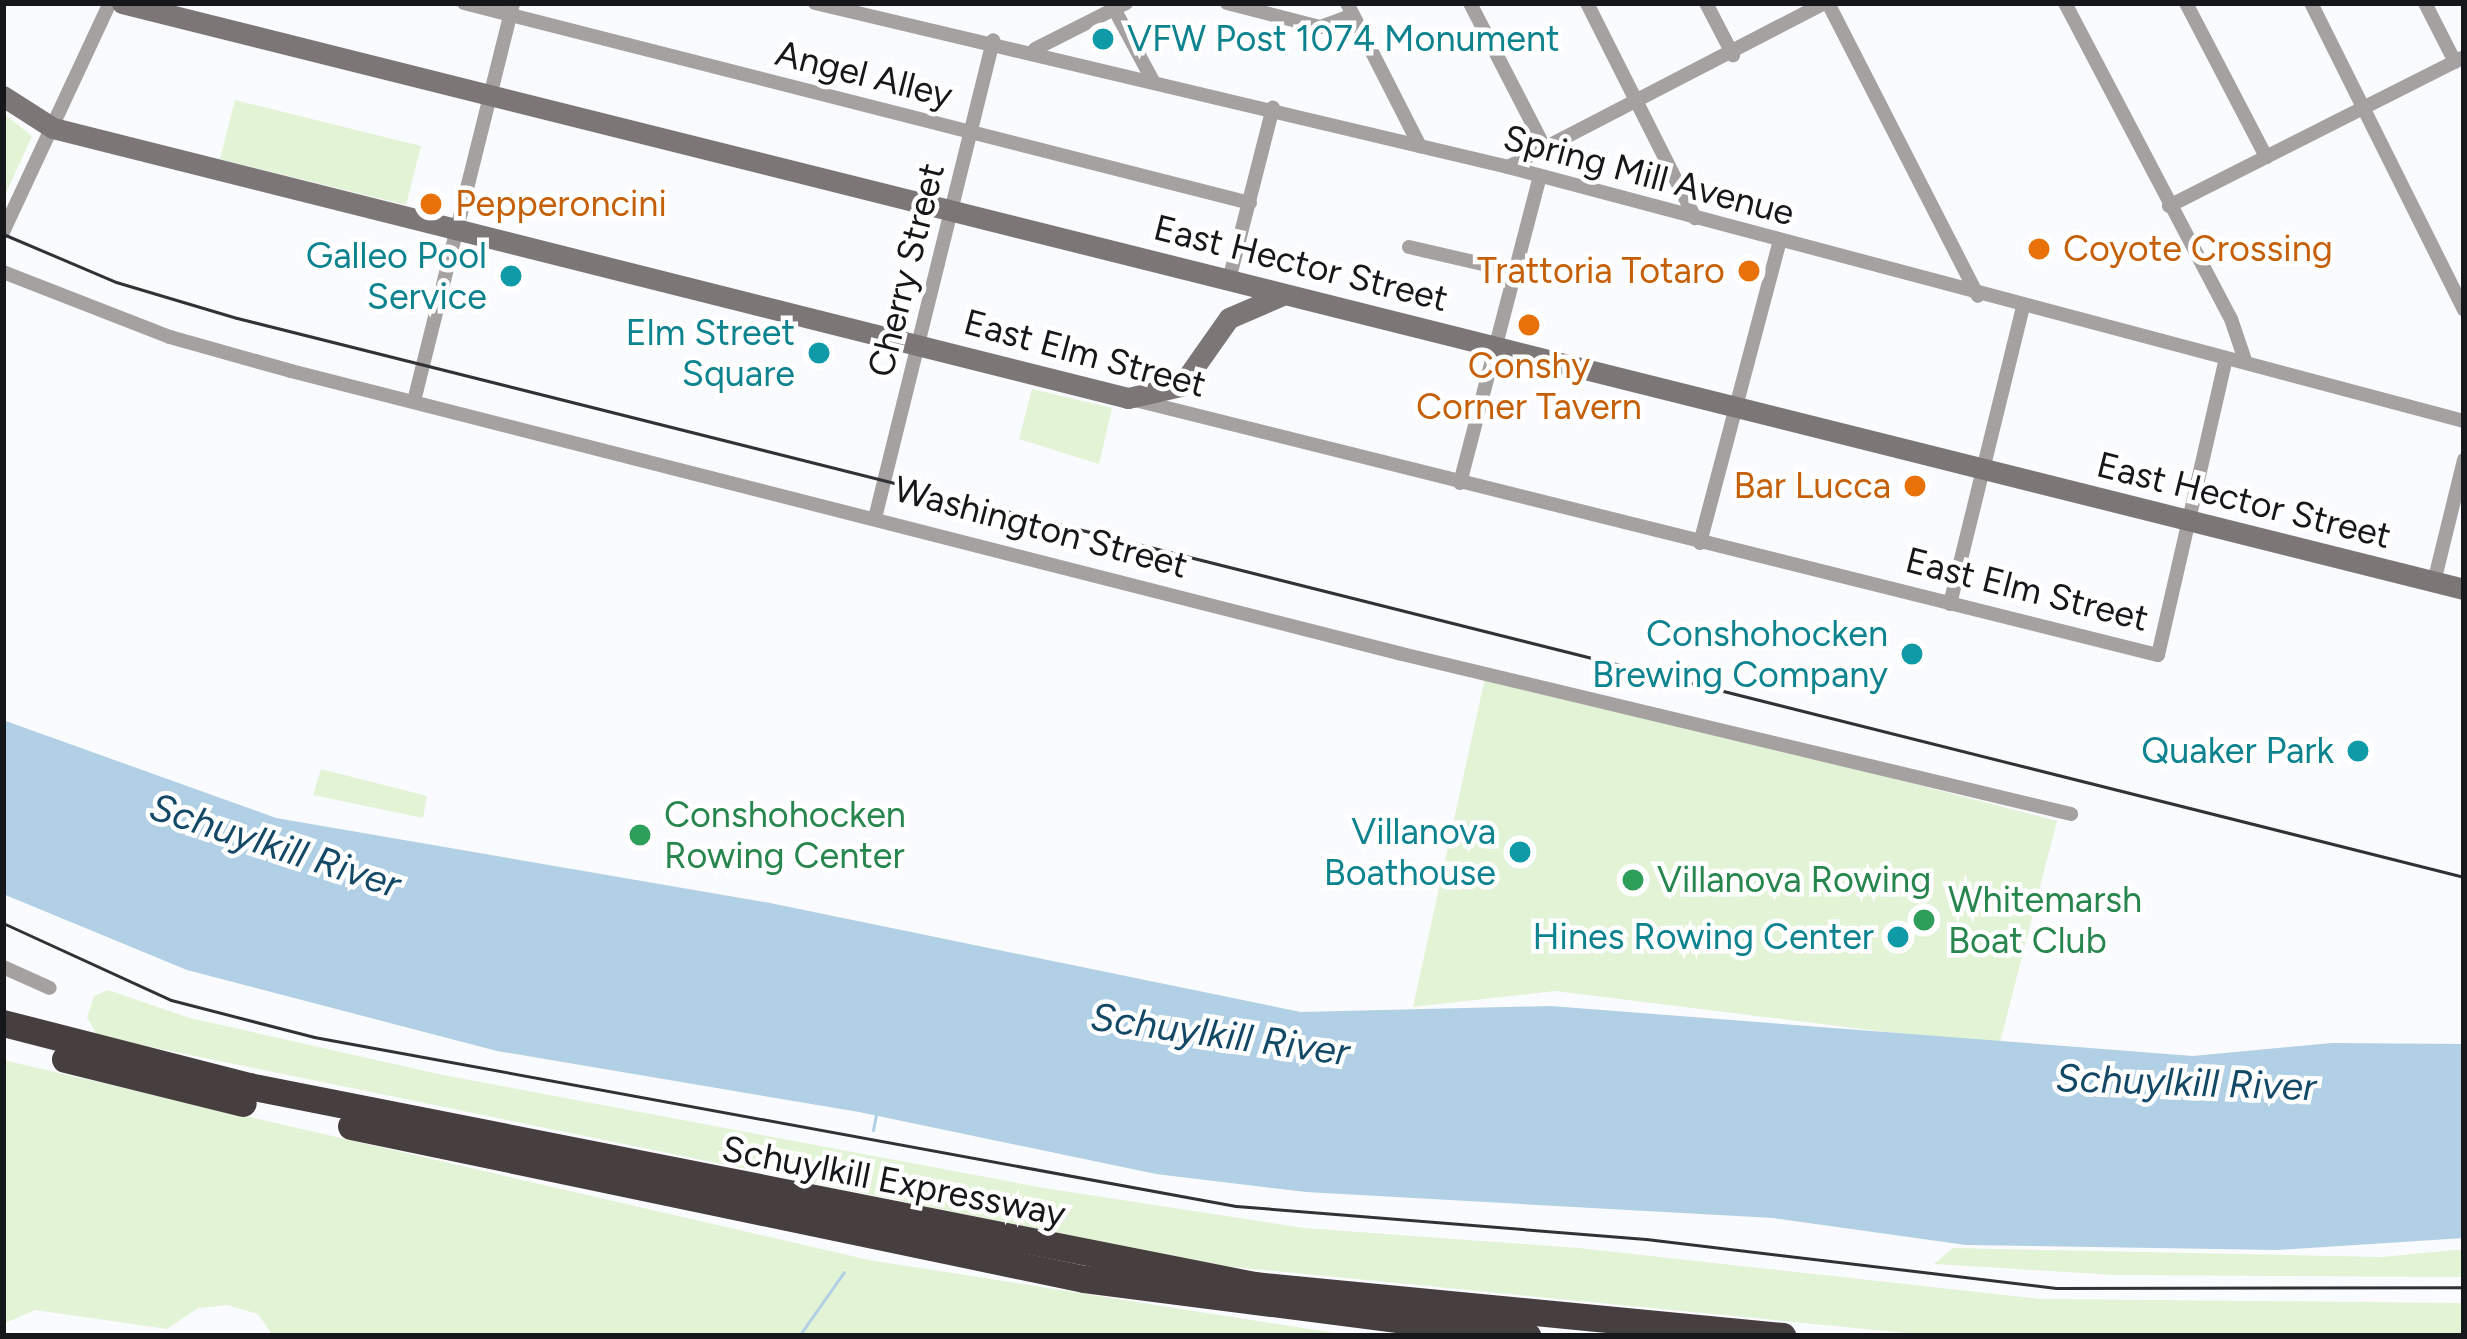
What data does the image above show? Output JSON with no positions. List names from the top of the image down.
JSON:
{
  "streets": {
    "highway": ["Schuylkill Expressway"],
    "main road": ["East Hector Street", "East Elm Street"],
    "street": [
      "Angel Alley",
      "Spring Mill Avenue",
      "Cherry Street",
      "Washington Street"
    ]
  },
  "crossings": [
    ["Angel Alley", "Cherry Street"],
    ["Spring Mill Avenue", "Cherry Street"],
    ["East Hector Street", "Cherry Street"],
    ["East Hector Street", "East Elm Street"],
    ["Cherry Street", "East Elm Street"],
    ["Cherry Street", "Washington Street"]
  ],
  "water": ["Schuylkill River"],
  "places": [
    "VFW Post 1074 Monument",
    "Pepperoncini",
    "Coyote Crossing",
    "Trattoria Totaro",
    "Galleo Pool Service",
    "Conshy Corner Tavern",
    "Elm Street Square",
    "Bar Lucca",
    "Conshohocken Brewing Company",
    "Quaker Park",
    "Conshohocken Rowing Center",
    "Villanova Boathouse",
    "Villanova Rowing",
    "Whitemarsh Boat Club",
    "Hines Rowing Center"
  ]
}
